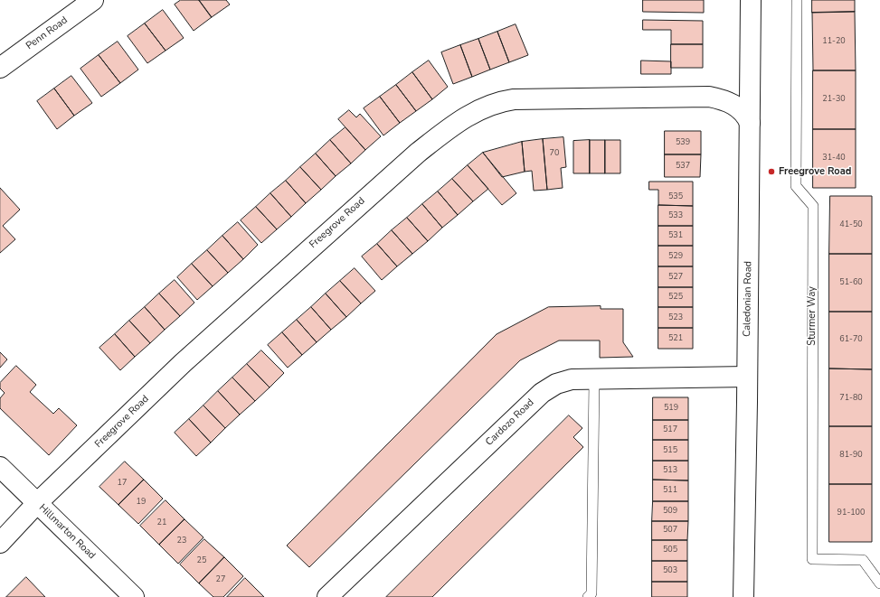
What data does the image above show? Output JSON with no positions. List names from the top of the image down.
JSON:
{
  "streets": {
    "street": [
      "Penn Road",
      "Freegrove Road",
      "Caledonian Road",
      "Cardozo Road",
      "Hillmarton Road"
    ],
    "lane": ["Sturmer Way"]
  },
  "crossings": [
    ["Freegrove Road", "Caledonian Road"],
    ["Freegrove Road", "Hillmarton Road"],
    ["Caledonian Road", "Cardozo Road"]
  ],
  "places": ["Freegrove Road"],
  "house_numbers": [
    "11-20",
    "21-30",
    "539",
    "70",
    "31-40",
    "537",
    "535",
    "533",
    "41-50",
    "531",
    "529",
    "527",
    "51-60",
    "525",
    "523",
    "521",
    "61-70",
    "71-80",
    "519",
    "517",
    "515",
    "81-90",
    "513",
    "17",
    "511",
    "19",
    "509",
    "91-100",
    "21",
    "507",
    "23",
    "505",
    "25",
    "503",
    "27"
  ]
}
